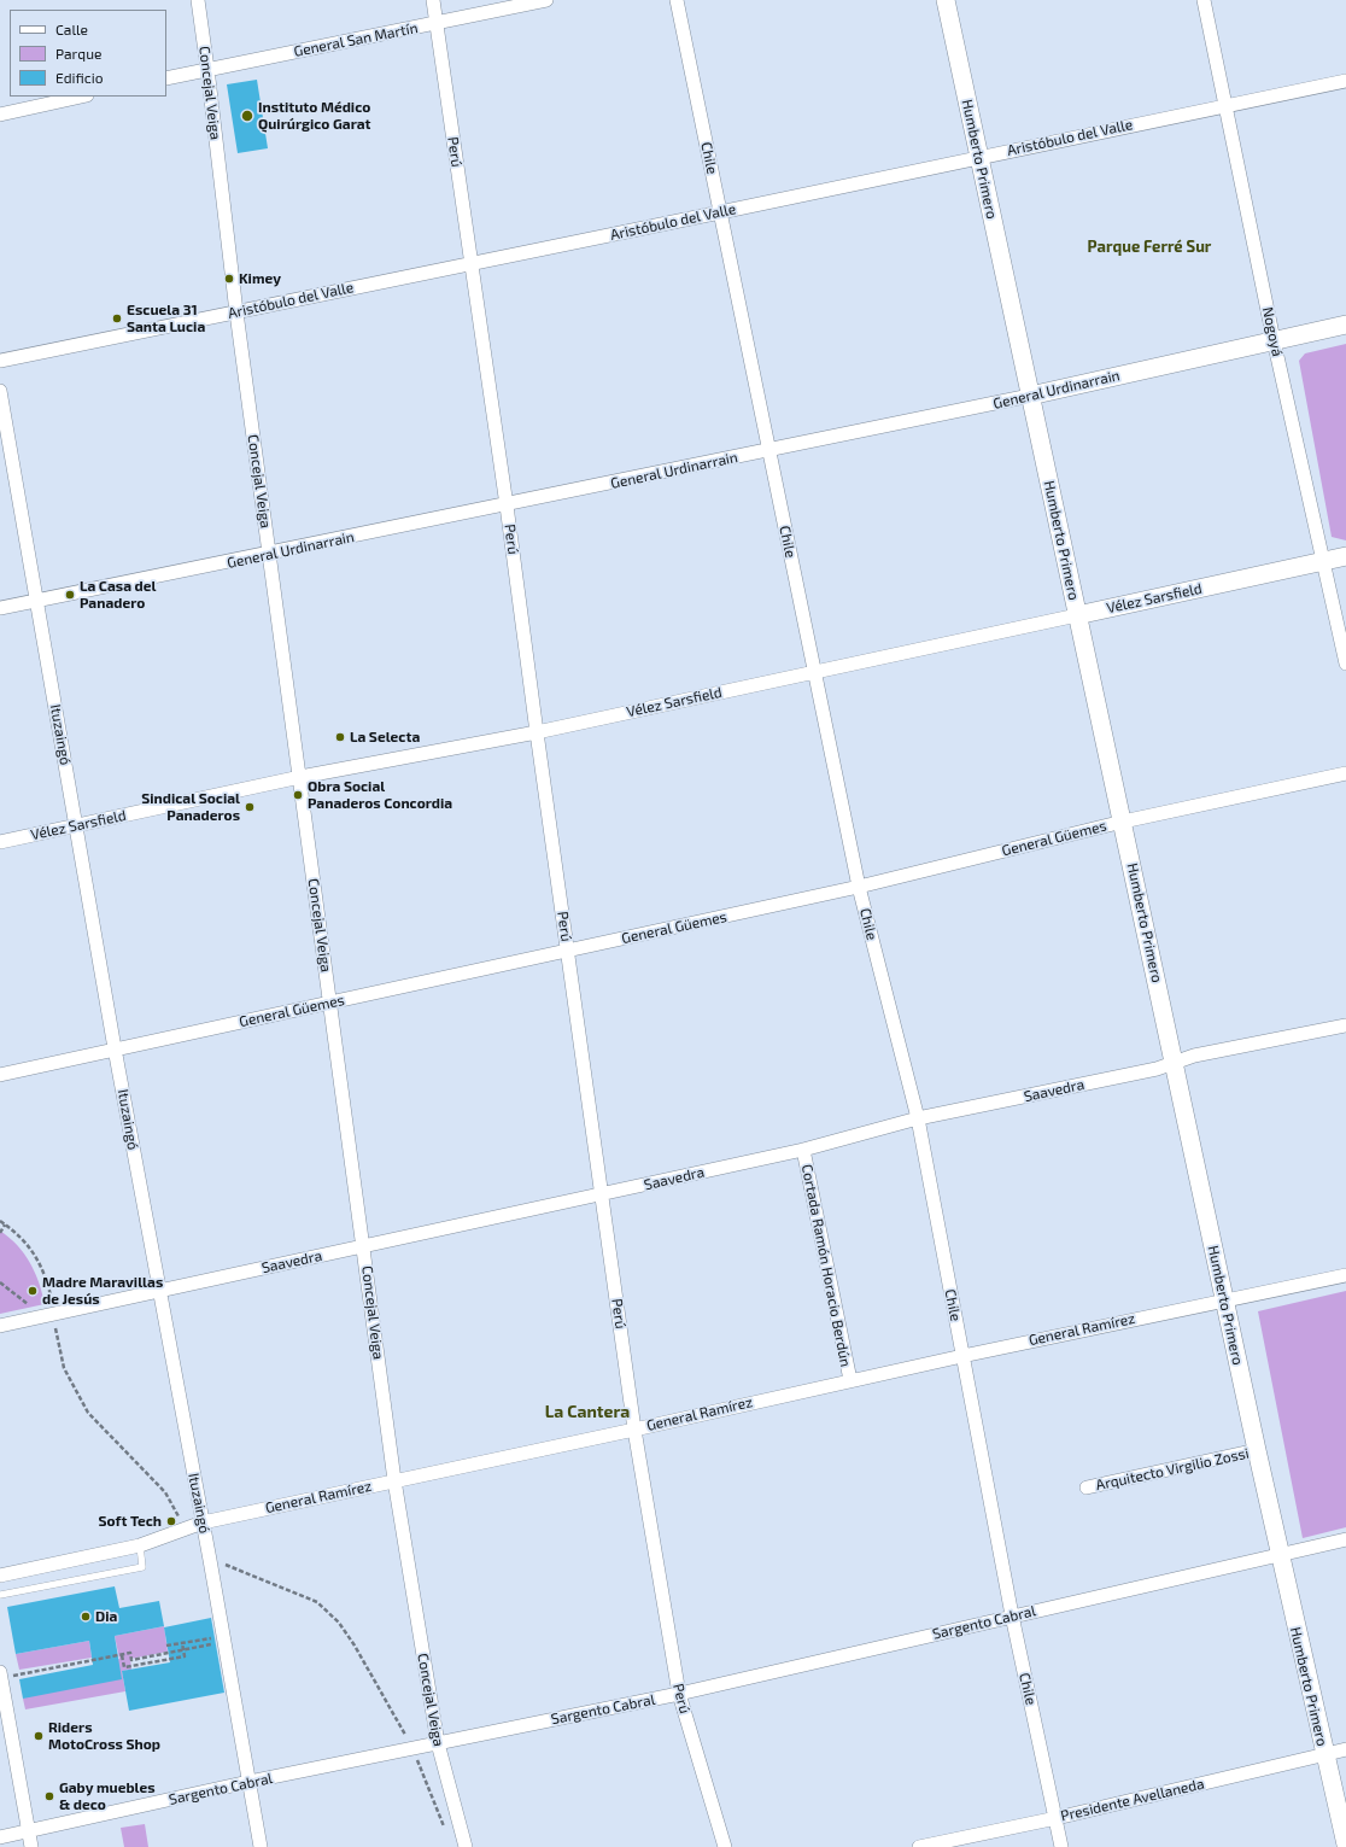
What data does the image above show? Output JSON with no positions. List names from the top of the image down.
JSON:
{
  "streets": {
    "street": [
      "General San Martín",
      "Concejal Veiga",
      "Aristóbulo del Valle",
      "Perú",
      "Chile",
      "Humberto Primero",
      "Nogoyá",
      "General Urdinarrain",
      "Vélez Sarsfield",
      "Ituzaingó",
      "General Güemes",
      "Saavedra",
      "Cortada Ramón Horacio Berdún",
      "General Ramírez",
      "Arquitecto Virgilio Zossi",
      "Sargento Cabral",
      "Presidente Avellaneda"
    ]
  },
  "crossings": [
    ["General San Martín", "Concejal Veiga"],
    ["General San Martín", "Perú"],
    ["Concejal Veiga", "Aristóbulo del Valle"],
    ["Concejal Veiga", "General Urdinarrain"],
    ["Concejal Veiga", "Vélez Sarsfield"],
    ["Concejal Veiga", "General Güemes"],
    ["Concejal Veiga", "Saavedra"],
    ["Concejal Veiga", "General Ramírez"],
    ["Concejal Veiga", "Sargento Cabral"],
    ["Aristóbulo del Valle", "Perú"],
    ["Aristóbulo del Valle", "Chile"],
    ["Aristóbulo del Valle", "Humberto Primero"],
    ["Aristóbulo del Valle", "Nogoyá"],
    ["Perú", "General Urdinarrain"],
    ["Perú", "Vélez Sarsfield"],
    ["Perú", "General Güemes"],
    ["Perú", "Saavedra"],
    ["Perú", "General Ramírez"],
    ["Perú", "Sargento Cabral"],
    ["Chile", "General Urdinarrain"],
    ["Chile", "Vélez Sarsfield"],
    ["Chile", "General Güemes"],
    ["Chile", "Saavedra"],
    ["Chile", "General Ramírez"],
    ["Chile", "Sargento Cabral"],
    ["Chile", "Presidente Avellaneda"],
    ["Humberto Primero", "General Urdinarrain"],
    ["Humberto Primero", "Vélez Sarsfield"],
    ["Humberto Primero", "General Güemes"],
    ["Humberto Primero", "Saavedra"],
    ["Humberto Primero", "General Ramírez"],
    ["Humberto Primero", "Arquitecto Virgilio Zossi"],
    ["Humberto Primero", "Sargento Cabral"],
    ["Humberto Primero", "Presidente Avellaneda"],
    ["Nogoyá", "General Urdinarrain"],
    ["Nogoyá", "Vélez Sarsfield"],
    ["General Urdinarrain", "Ituzaingó"],
    ["Vélez Sarsfield", "Ituzaingó"],
    ["Ituzaingó", "General Güemes"],
    ["Ituzaingó", "Saavedra"],
    ["Ituzaingó", "General Ramírez"],
    ["Ituzaingó", "Sargento Cabral"],
    ["Saavedra", "Cortada Ramón Horacio Berdún"],
    ["Cortada Ramón Horacio Berdún", "General Ramírez"]
  ],
  "districts": ["Parque Ferré Sur", "La Cantera"],
  "places": [
    "Instituto Médico Quirúrgico Garat",
    "Kimey",
    "Escuela 31 Santa Lucia",
    "La Casa del Panadero",
    "La Selecta",
    "Obra Social Panaderos Concordia",
    "Sindical Social Panaderos",
    "Madre Maravillas de Jesús",
    "Soft Tech",
    "Dia",
    "Riders MotoCross Shop",
    "Gaby muebles & deco"
  ],
  "legend": ["Calle", "Parque", "Edificio"]
}
